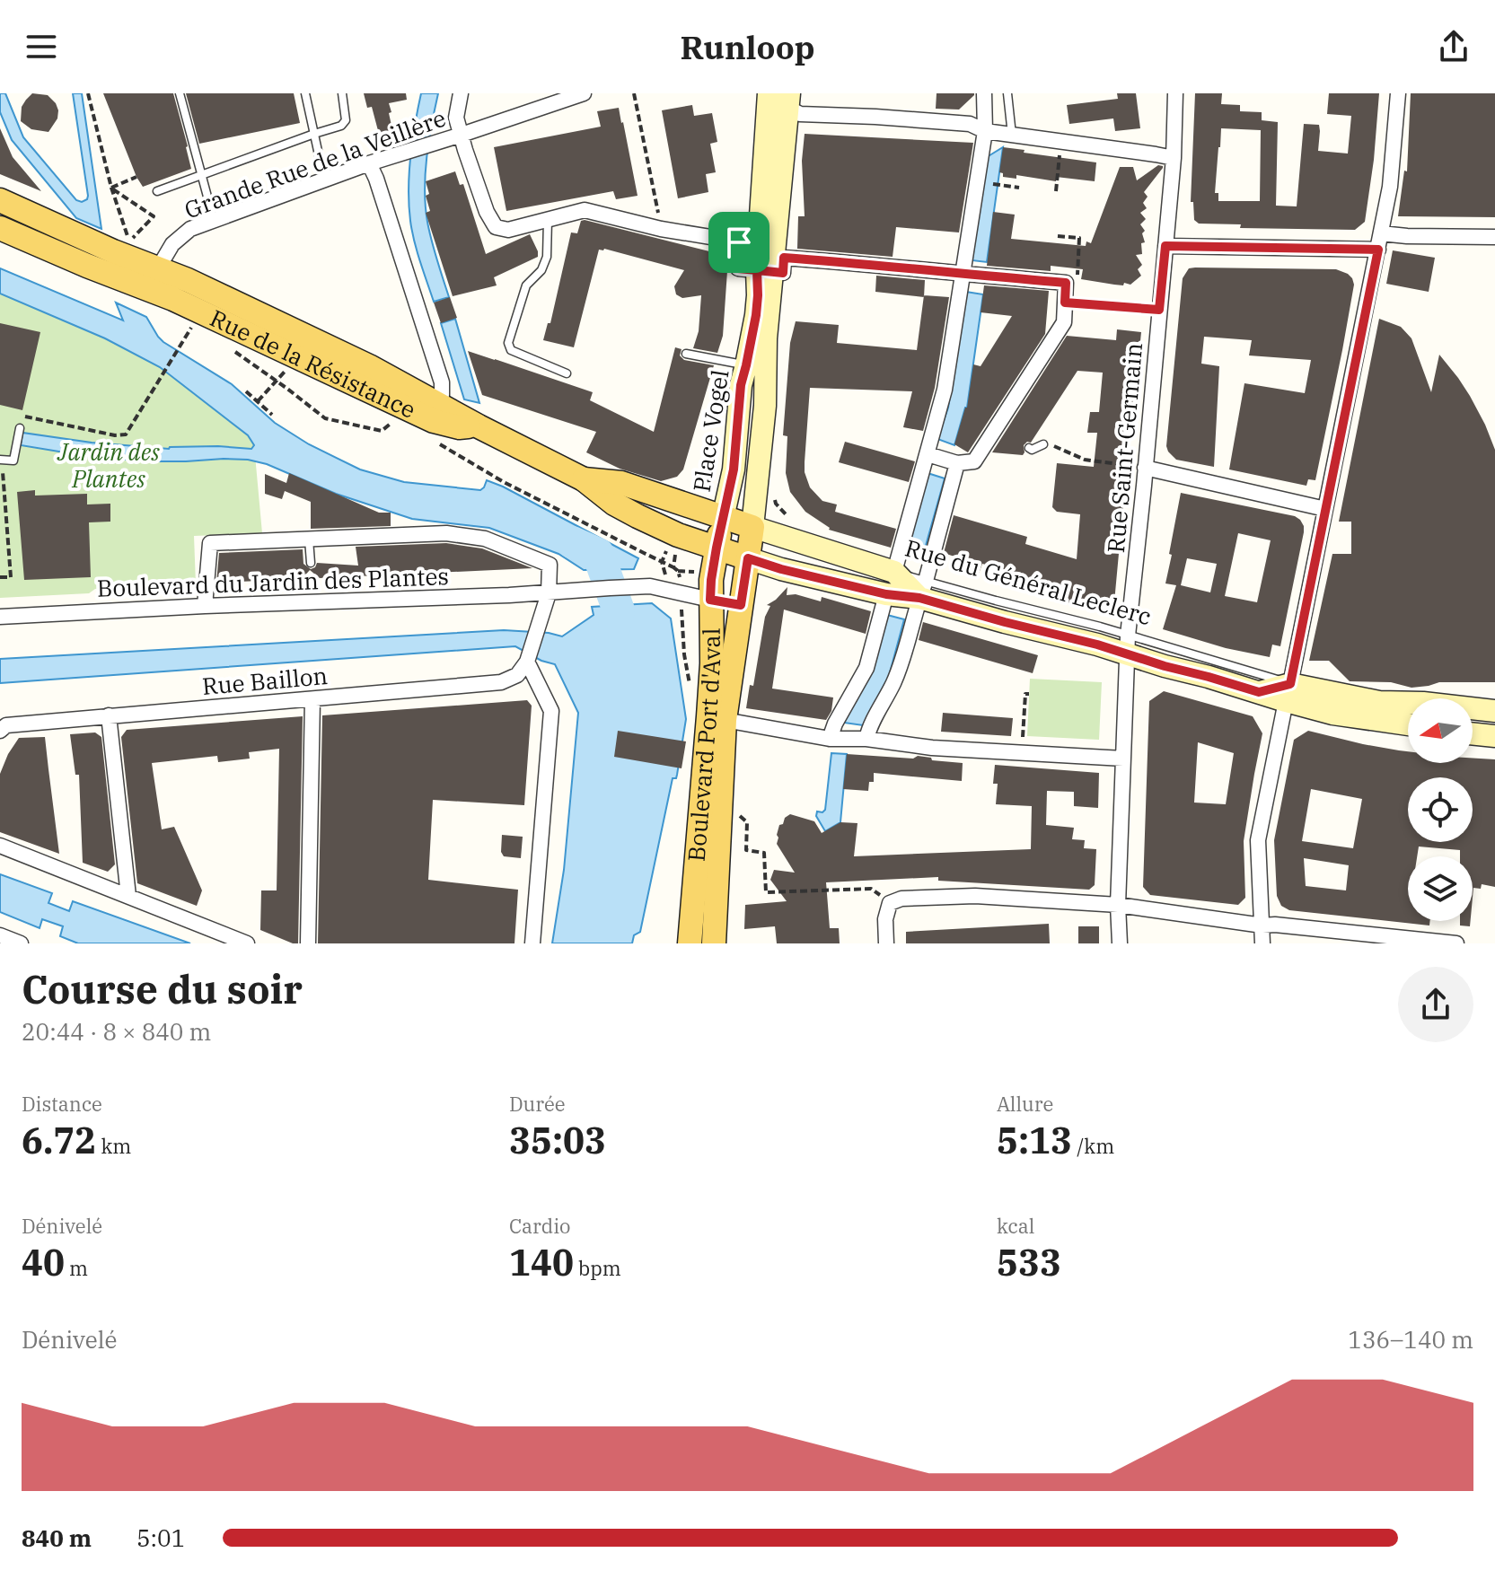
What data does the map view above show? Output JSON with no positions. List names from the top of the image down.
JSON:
{
  "streets": {
    "main road": [
      "Rue de la Résistance",
      "Place Vogel",
      "Rue du Général Leclerc",
      "Boulevard Port d'Aval"
    ],
    "street": [
      "Grande Rue de la Veillère",
      "Rue Saint-Germain",
      "Boulevard du Jardin des Plantes",
      "Rue Baillon"
    ]
  },
  "crossings": [
    ["Grande Rue de la Veillère", "Rue de la Résistance"],
    ["Rue de la Résistance", "Place Vogel"],
    ["Rue de la Résistance", "Rue du Général Leclerc"],
    ["Rue de la Résistance", "Boulevard Port d'Aval"],
    ["Place Vogel", "Rue du Général Leclerc"],
    ["Place Vogel", "Boulevard Port d'Aval"],
    ["Rue Saint-Germain", "Rue du Général Leclerc"],
    ["Boulevard du Jardin des Plantes", "Boulevard Port d'Aval"],
    ["Rue du Général Leclerc", "Boulevard Port d'Aval"]
  ],
  "parks": ["Jardin des Plantes"],
  "north": "left",
  "page": {
    "header": "Runloop",
    "heading": ["Course du soir", "20:44 · 8 × 840 m"],
    "stats": [
      ["Distance", "6.72 km"],
      ["Durée", "35:03"],
      ["Allure", "5:13 /km"],
      ["Dénivelé", "40 m"],
      ["Cardio", "140 bpm"],
      ["kcal", "533"]
    ],
    "chart": ["Dénivelé", "136–140 m"],
    "list": [
      {
        "name": "840 m",
        "note": "5:01"
      }
    ]
  }
}
